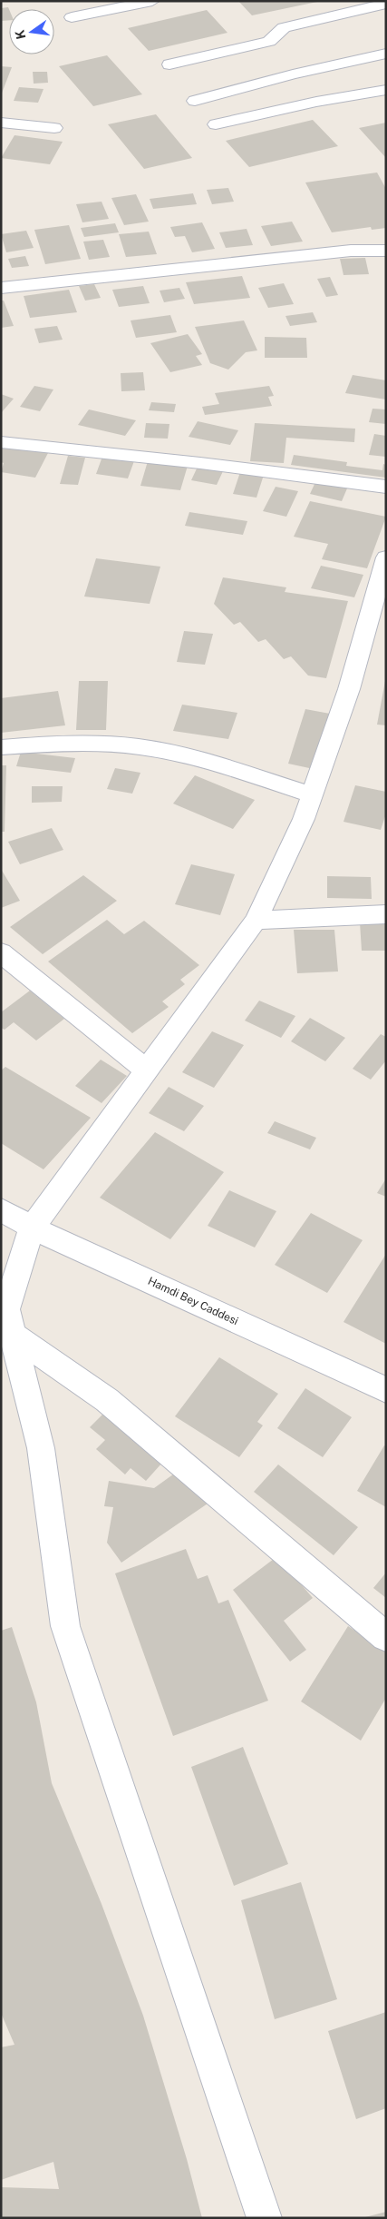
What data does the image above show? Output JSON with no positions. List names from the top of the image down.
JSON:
{
  "streets": {
    "street": ["Hamdi Bey Caddesi"]
  },
  "north": "left"
}
